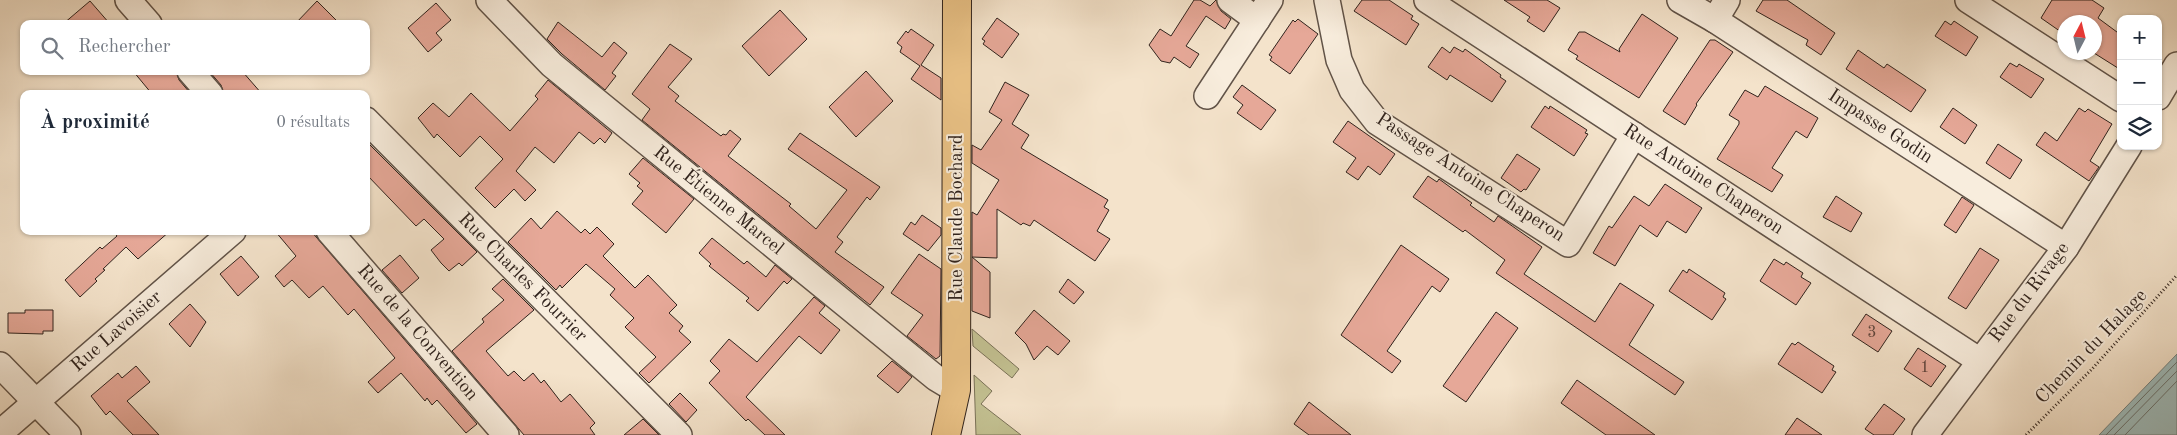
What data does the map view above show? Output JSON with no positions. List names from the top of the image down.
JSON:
{
  "streets": {
    "main road": ["Rue Claude Bochard"],
    "street": [
      "Impasse Godin",
      "Passage Antoine Chaperon",
      "Rue Antoine Chaperon",
      "Rue Étienne Marcel",
      "Rue Charles Fourrier",
      "Rue du Rivage",
      "Rue Lavoisier",
      "Rue de la Convention"
    ],
    "path": ["Chemin du Halage"]
  },
  "crossings": [
    ["Impasse Godin", "Rue du Rivage"],
    ["Passage Antoine Chaperon", "Rue Antoine Chaperon"],
    ["Rue Antoine Chaperon", "Rue du Rivage"],
    ["Rue Étienne Marcel", "Rue Claude Bochard"]
  ],
  "house_numbers": ["3", "1"],
  "north": "top",
  "page": {
    "map_buttons": ["+", "−"],
    "search": "Rechercher",
    "heading": ["À proximité", "0 résultats"]
  }
}
